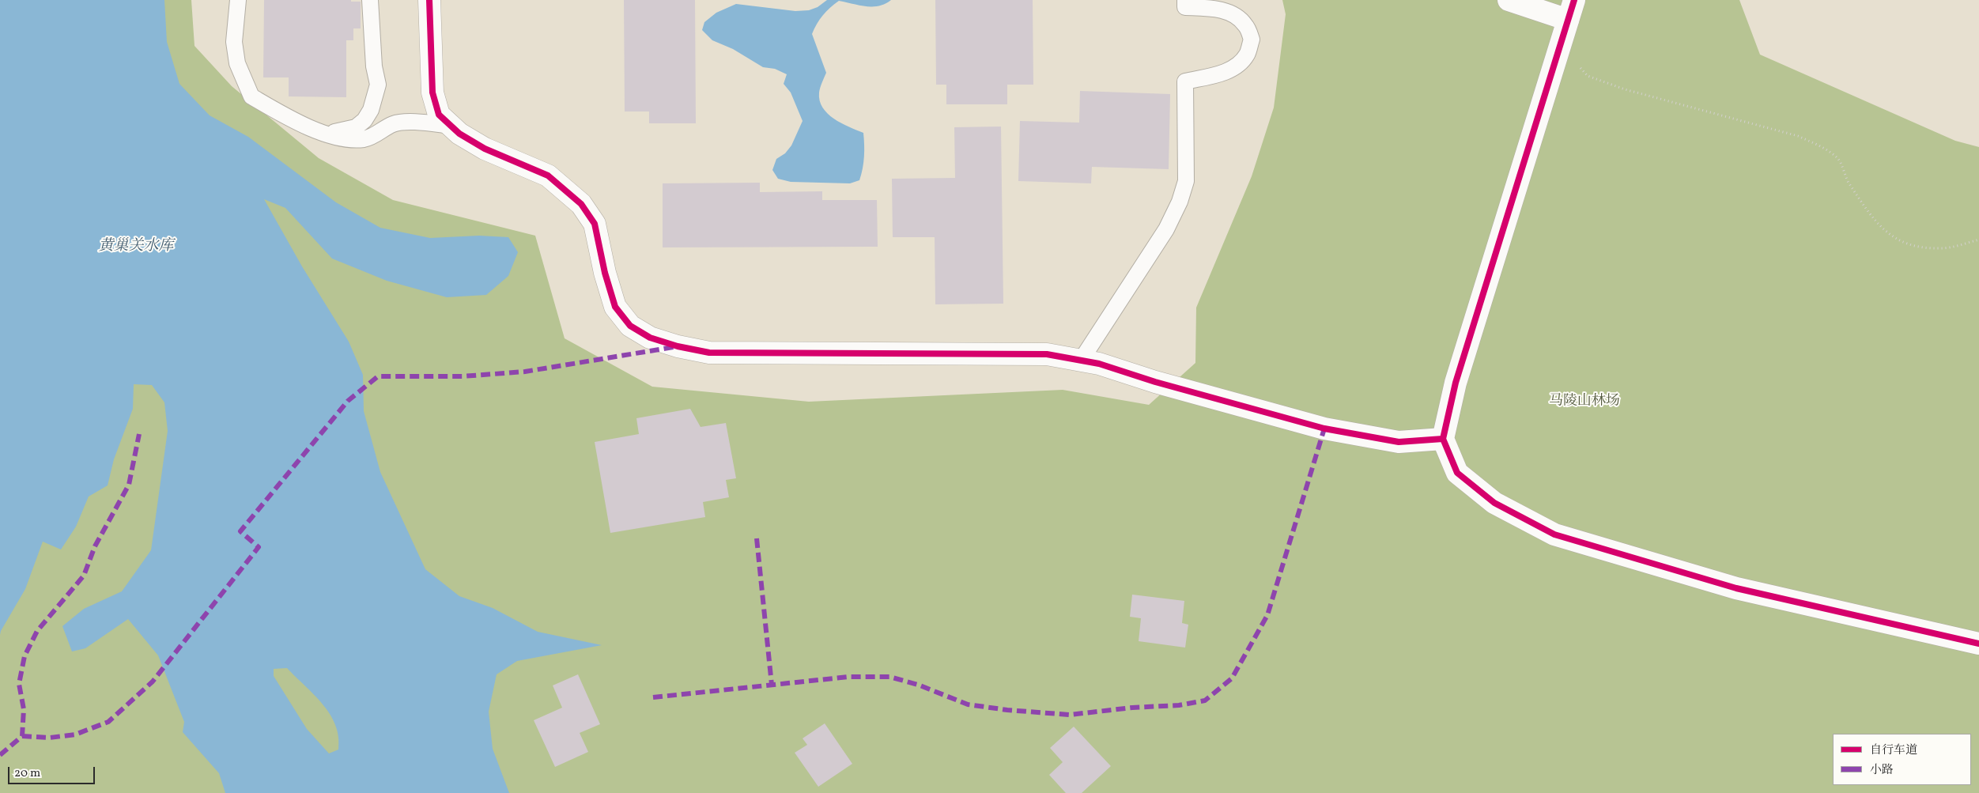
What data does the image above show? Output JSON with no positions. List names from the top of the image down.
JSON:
{
  "water": ["黄巢关水库"],
  "parks": ["马陵山林场"],
  "legend": ["自行车道", "小路"],
  "scale_bar": "20 m"
}
